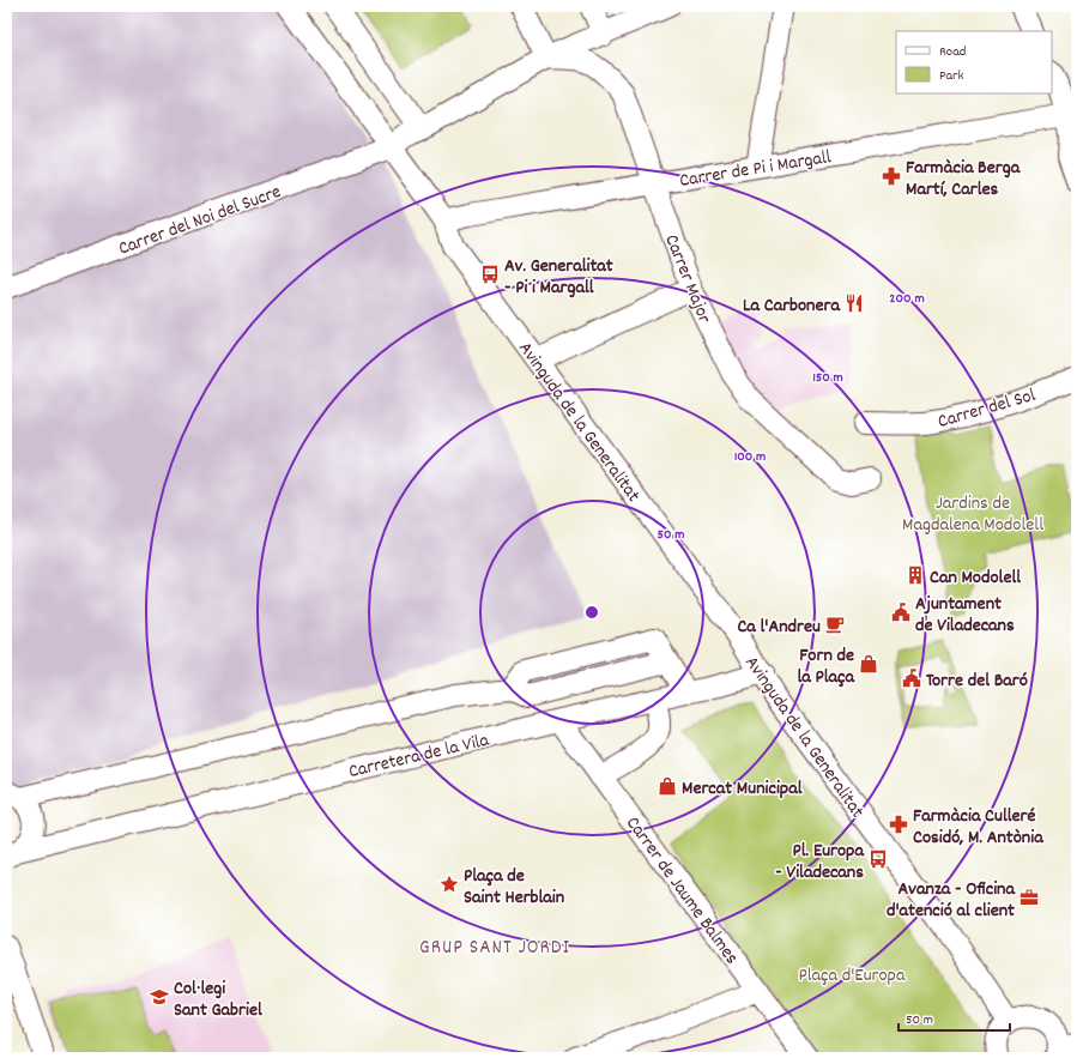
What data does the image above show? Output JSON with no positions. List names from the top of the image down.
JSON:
{
  "streets": {
    "street": [
      "Carrer de Pi i Margall",
      "Carrer del Noi del Sucre",
      "Carrer Major",
      "Carrer del Sol",
      "Avinguda de la Generalitat",
      "Carretera de la Vila",
      "Carrer de Jaume Balmes"
    ]
  },
  "crossings": [
    ["Carrer de Pi i Margall", "Carrer Major"],
    ["Carrer de Pi i Margall", "Avinguda de la Generalitat"],
    ["Carrer del Noi del Sucre", "Carrer Major"],
    ["Carrer del Noi del Sucre", "Avinguda de la Generalitat"],
    ["Avinguda de la Generalitat", "Carretera de la Vila"],
    ["Carretera de la Vila", "Carrer de Jaume Balmes"]
  ],
  "districts": ["GRUP SANT JORDI"],
  "parks": ["Jardins de Magdalena Modolell", "Plaça d'Europa"],
  "places": {
    "pharmacy": ["Farmàcia Berga Martí, Carles", "Farmàcia Culleré Cosidó, M. Antònia"],
    "bus stop": ["Av. Generalitat - Pi i Margall", "Pl. Europa - Viladecans"],
    "restaurant": ["La Carbonera"],
    "building": ["Can Modolell"],
    "public building": ["Ajuntament de Viladecans", "Torre del Baró"],
    "cafe": ["Ca l'Andreu"],
    "shop": ["Forn de la Plaça", "Mercat Municipal"],
    "place": ["Plaça de Saint Herblain"],
    "office": ["Avanza - Oficina d'atenció al client"],
    "school or university": ["Col·legi Sant Gabriel"]
  },
  "legend": ["Road", "Park"],
  "scale_bar": "50 m",
  "rings": [
    "200 m",
    "150 m",
    "100 m",
    "50 m"
  ]
}
